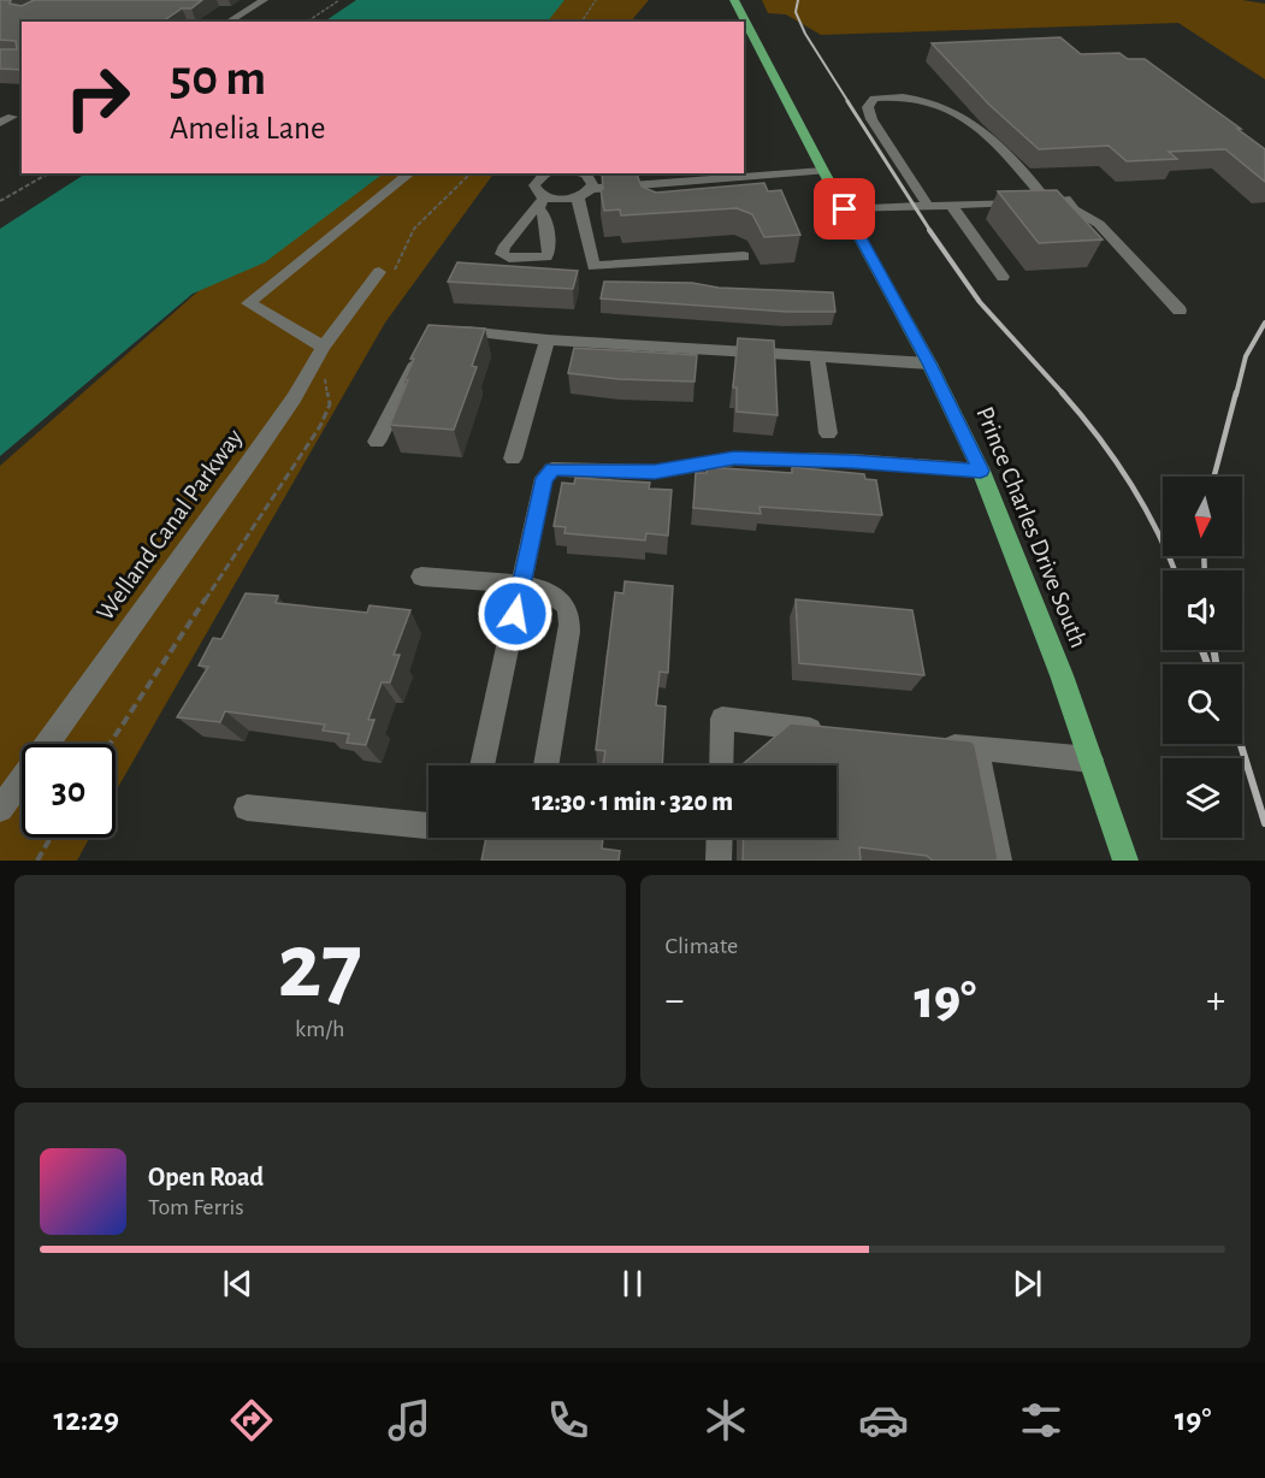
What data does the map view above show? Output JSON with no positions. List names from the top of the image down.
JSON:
{
  "streets": {
    "main road": ["Prince Charles Drive South"],
    "street": ["Welland Canal Parkway"]
  },
  "north": "bottom",
  "page": {
    "turn": ["50 m", "Amelia Lane"],
    "limit": "30",
    "trip": "12:30 · 1 min · 320 m",
    "tile": [
      ["27", "km/h"],
      "Climate"
    ],
    "heat": ["−", "19°", "+"],
    "song": ["Open Road", "Tom Ferris"],
    "tabs": ["12:29", "19°"]
  }
}
